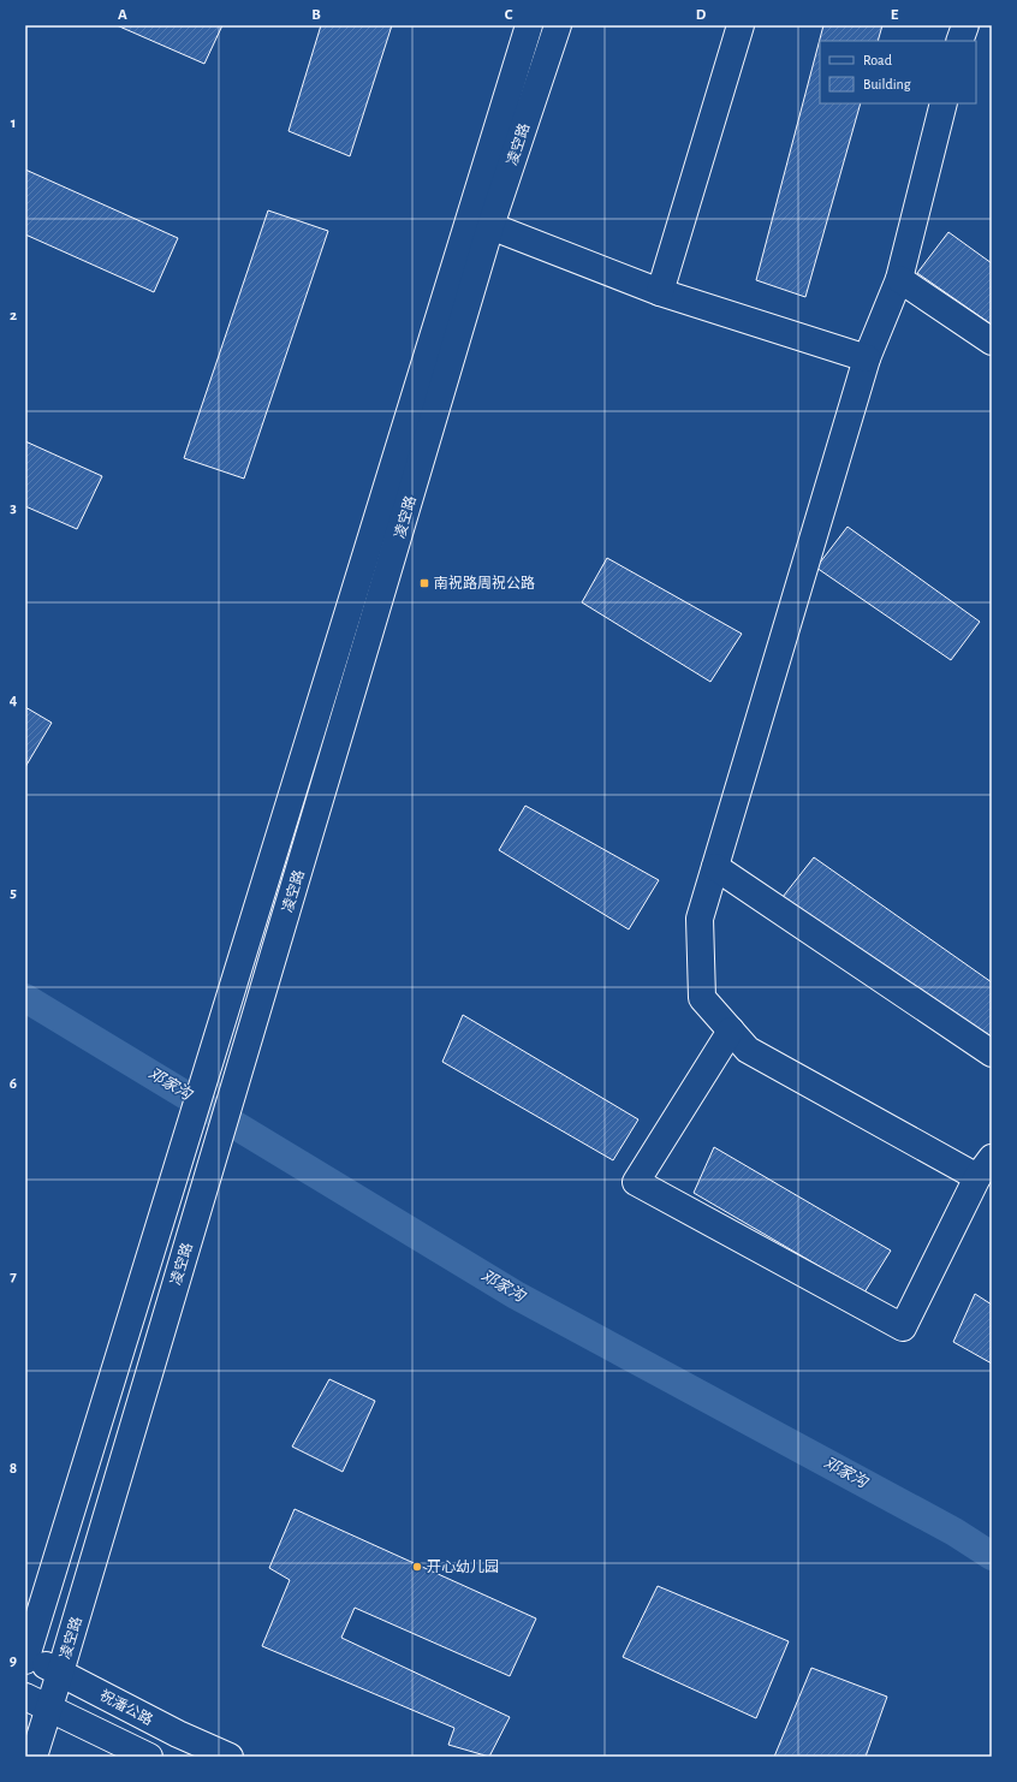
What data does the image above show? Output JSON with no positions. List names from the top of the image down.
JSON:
{
  "streets": {
    "street": ["凌空路", "祝潘公路"]
  },
  "crossings": [
    ["凌空路", "祝潘公路"]
  ],
  "water": ["邓家沟"],
  "places": {
    "transit": ["南祝路周祝公路"],
    "other": ["开心幼儿园"]
  },
  "legend": ["Road", "Building"],
  "grid": {
    "columns": [
      "A",
      "B",
      "C",
      "D",
      "E"
    ],
    "rows": [
      "1",
      "2",
      "3",
      "4",
      "5",
      "6",
      "7",
      "8",
      "9"
    ]
  }
}
